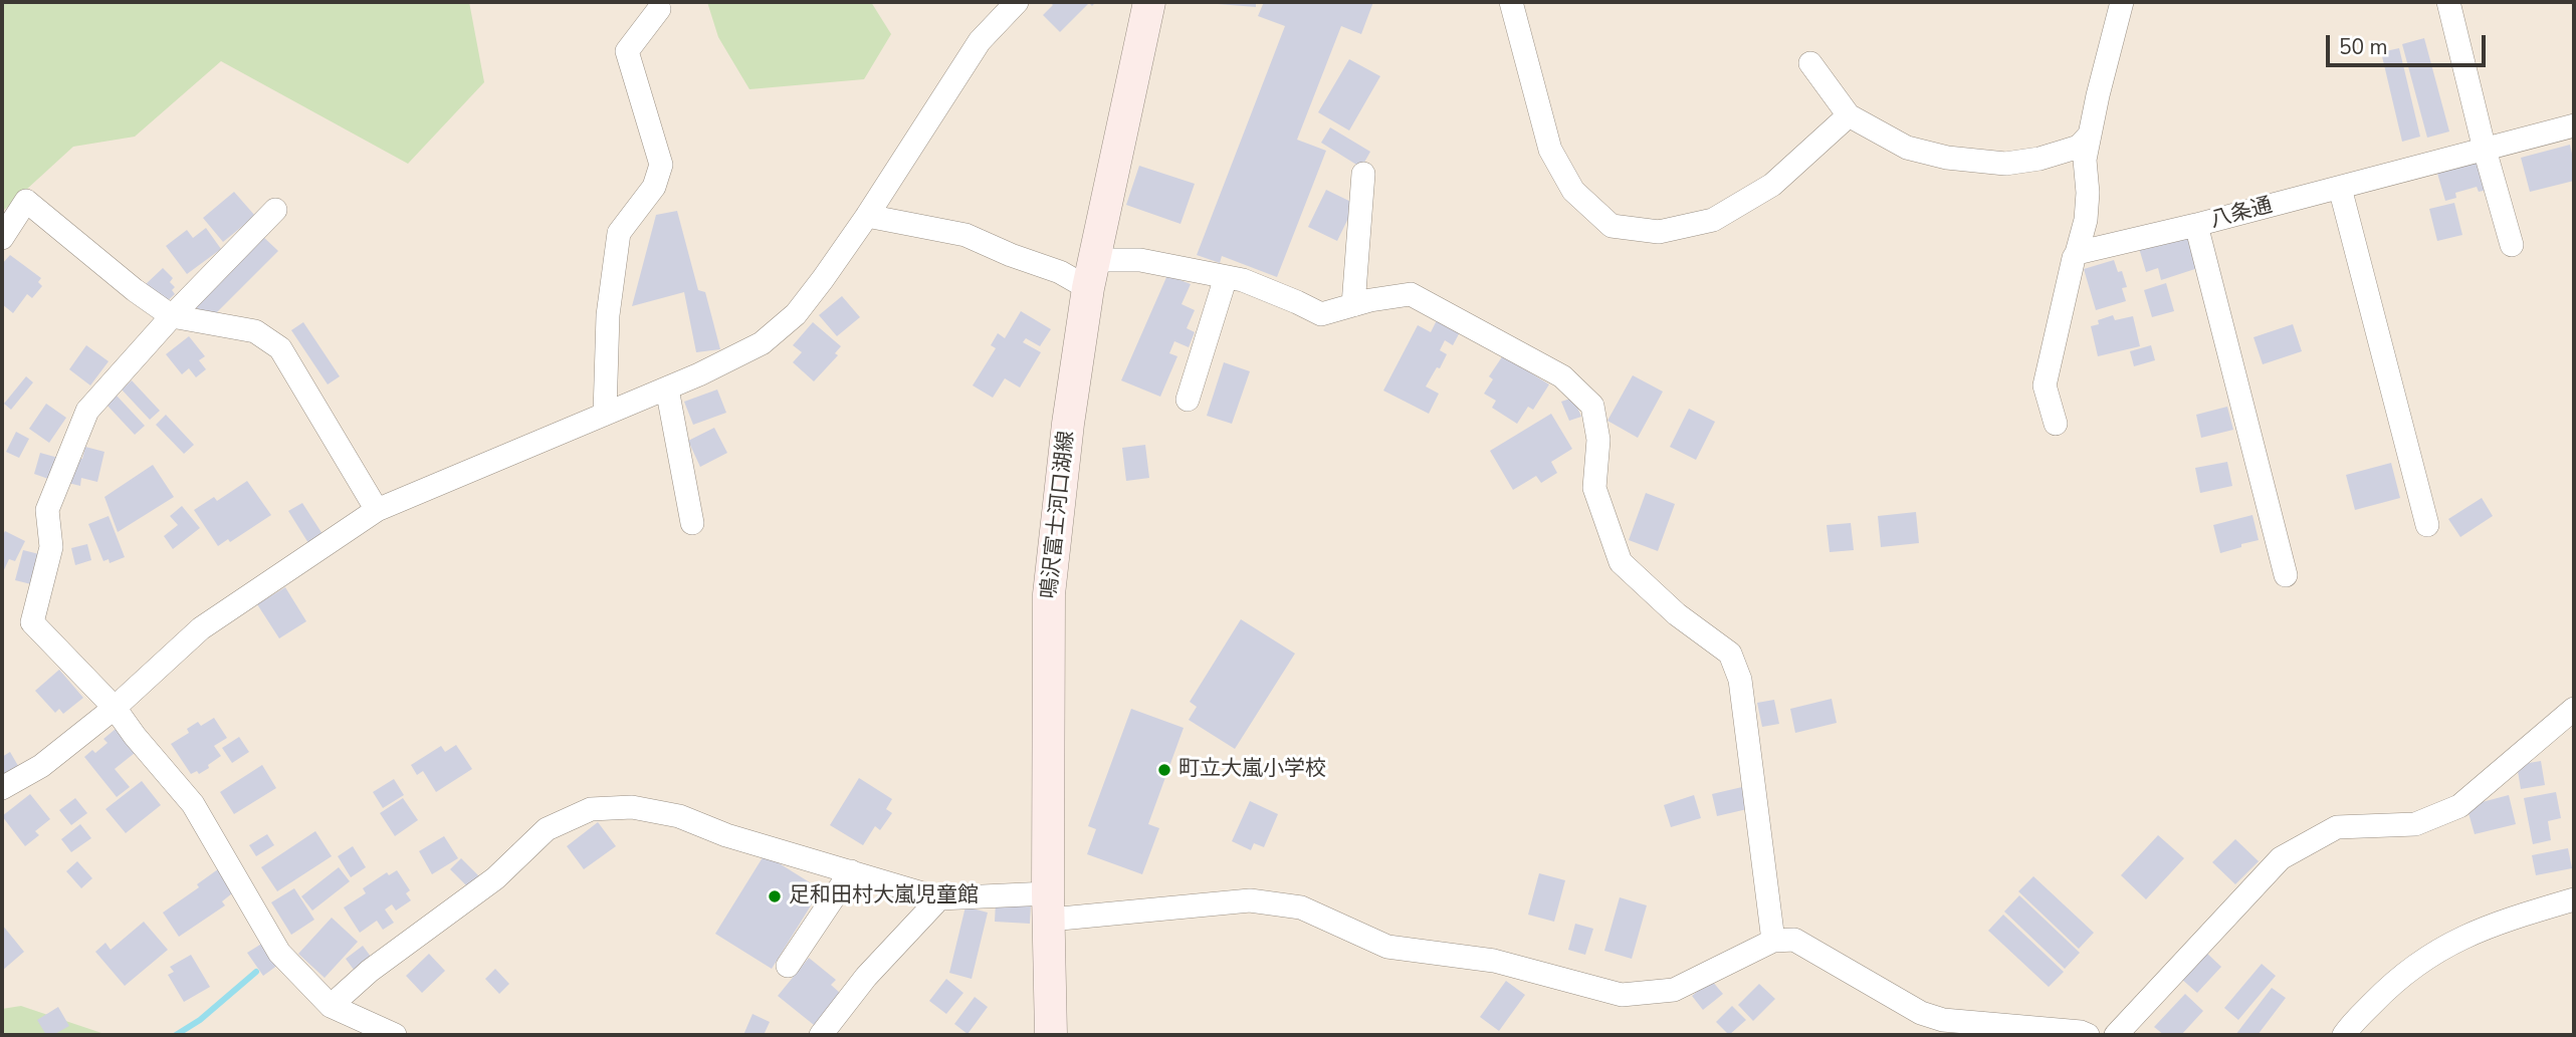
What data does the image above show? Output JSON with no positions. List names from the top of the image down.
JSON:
{
  "streets": {
    "main road": ["鳴沢富士河口湖線"],
    "street": ["八条通"]
  },
  "places": ["町立大嵐小学校", "足和田村大嵐児童館"],
  "scale_bar": "50 m"
}
